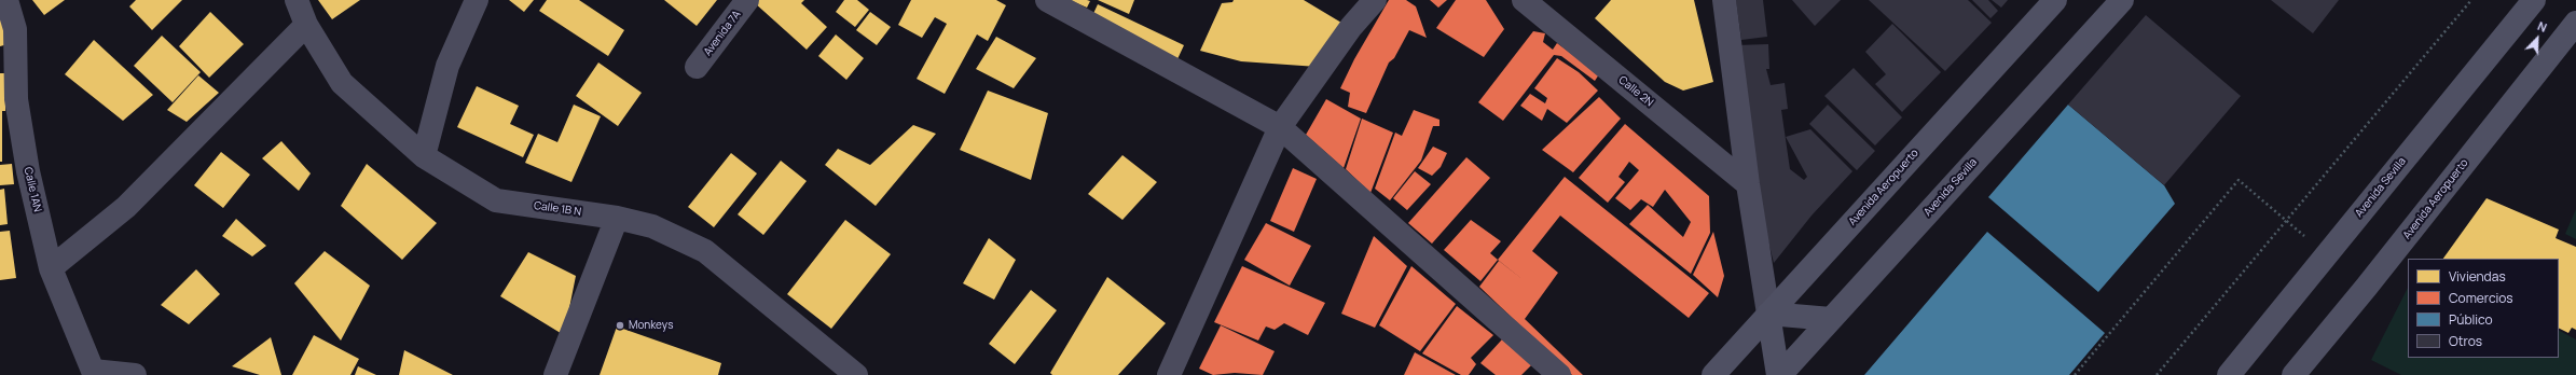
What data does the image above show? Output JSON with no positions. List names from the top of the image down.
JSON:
{
  "streets": {
    "main road": ["Avenida Aeropuerto", "Avenida Sevilla"],
    "street": [
      "Avenida 7A",
      "Calle 2N",
      "Calle 1AN",
      "Calle 1B N"
    ]
  },
  "places": ["Monkeys"],
  "legend": [
    "Viviendas",
    "Comercios",
    "Público",
    "Otros"
  ],
  "north": "top right"
}
